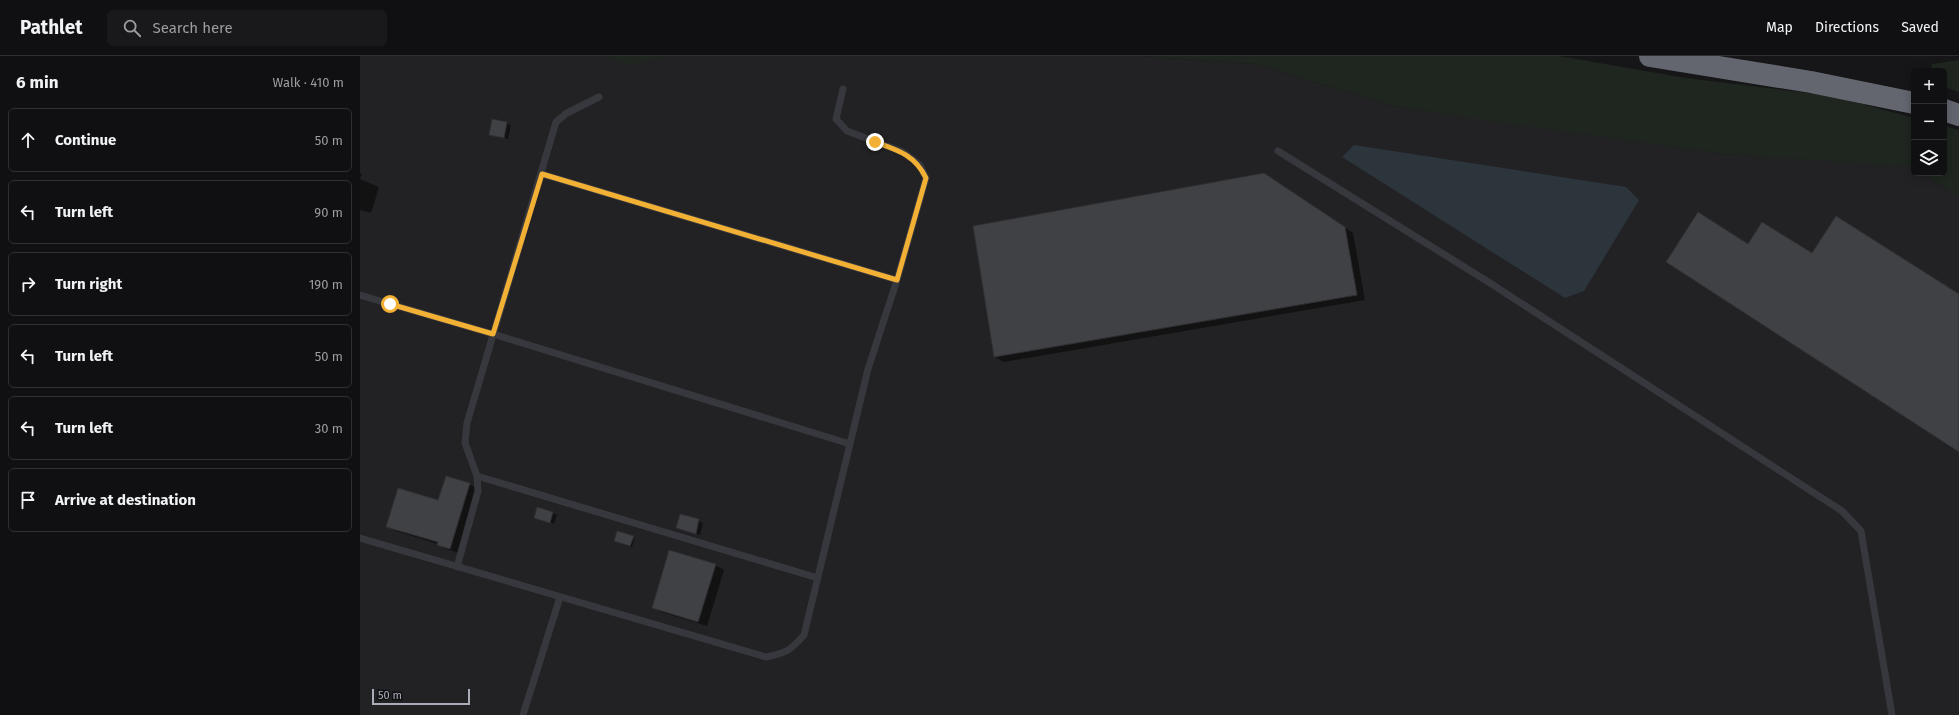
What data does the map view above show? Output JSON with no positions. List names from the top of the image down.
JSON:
{
  "scale_bar": "50 m",
  "page": {
    "header": "Pathlet",
    "search": "Search here",
    "nav": ["Map", "Directions", "Saved"],
    "heading": ["6 min", "Walk · 410 m"],
    "map_buttons": ["+", "−"],
    "list": [
      ["Continue", "50 m"],
      ["Turn left", "90 m"],
      ["Turn right", "190 m"],
      ["Turn left", "50 m"],
      ["Turn left", "30 m"],
      "Arrive at destination"
    ],
    "scale": "50 m"
  }
}
